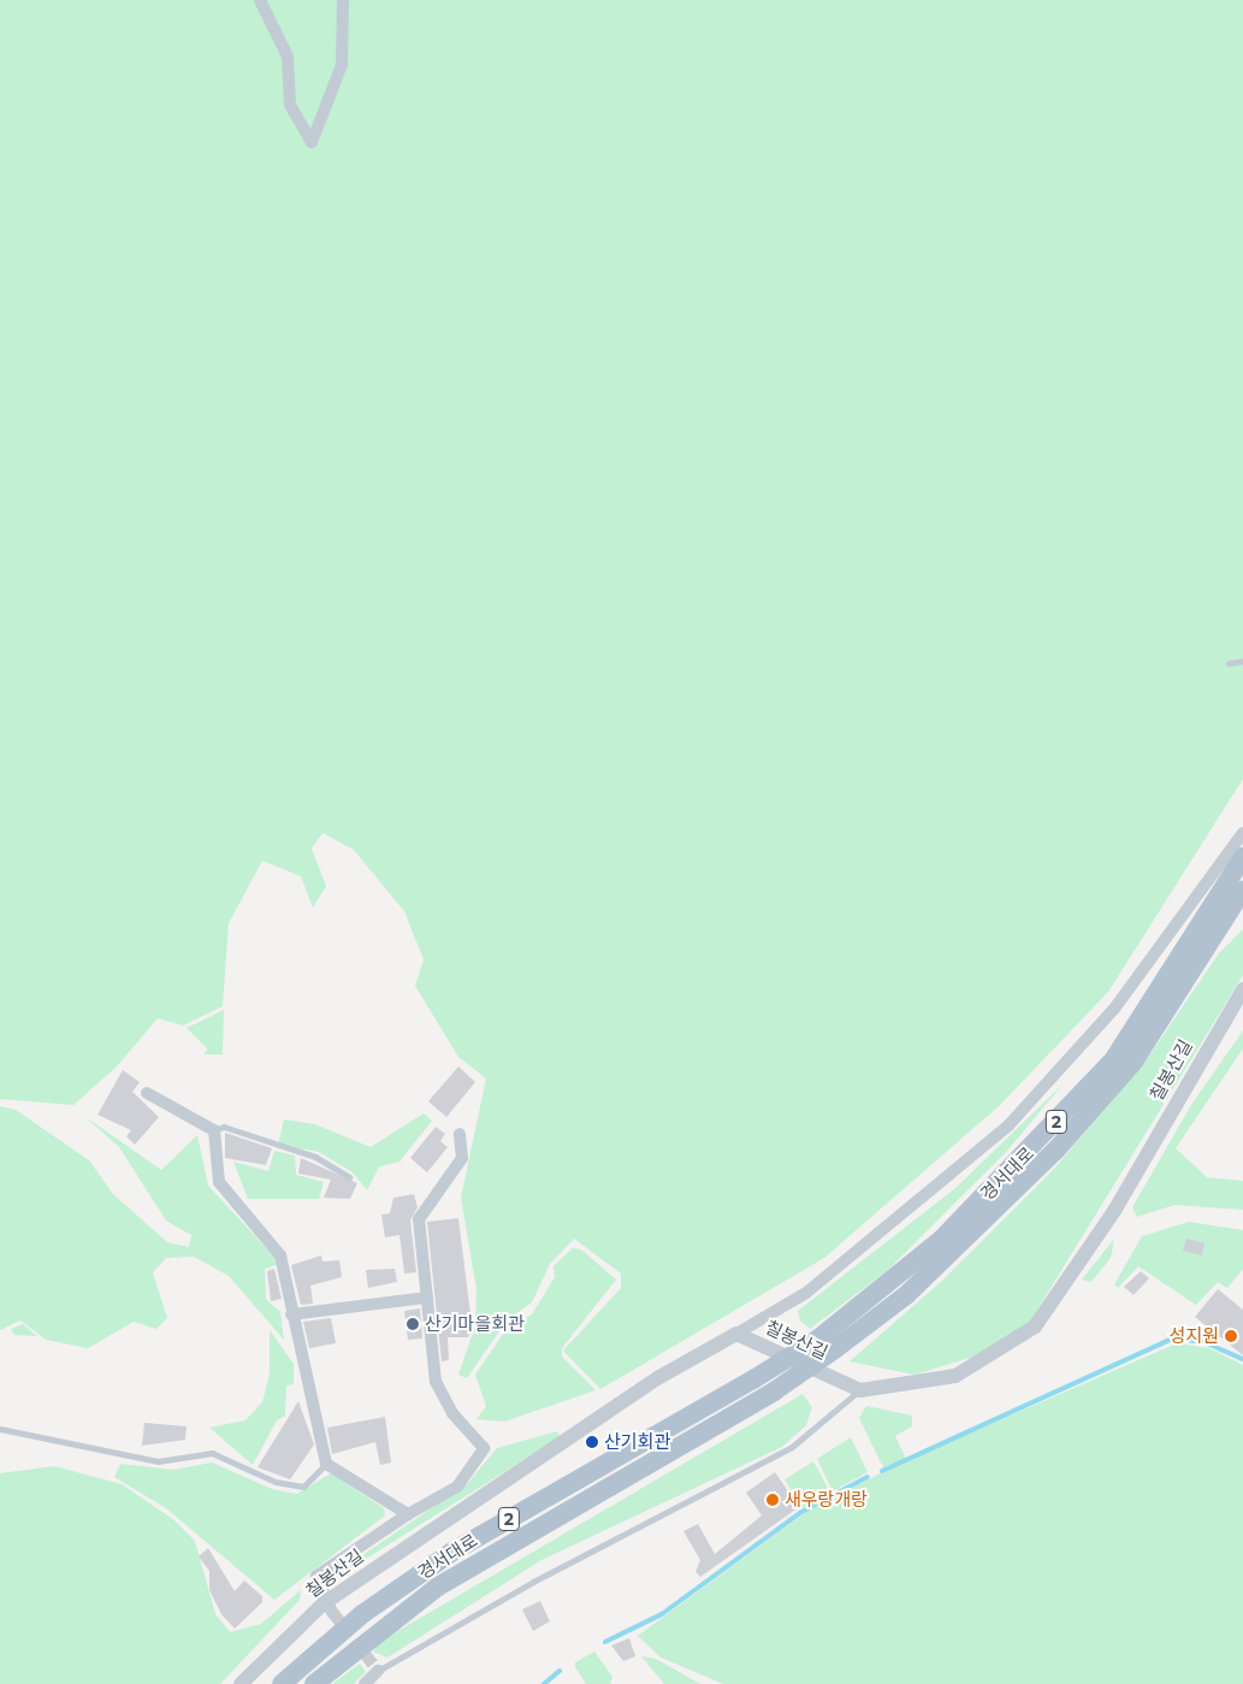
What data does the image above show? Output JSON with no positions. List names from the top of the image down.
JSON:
{
  "streets": {
    "main road": ["2", "경서대로"],
    "street": ["칠봉산길"]
  },
  "places": [
    "산기마을회관",
    "성지원",
    "산기회관",
    "새우랑개랑"
  ]
}
